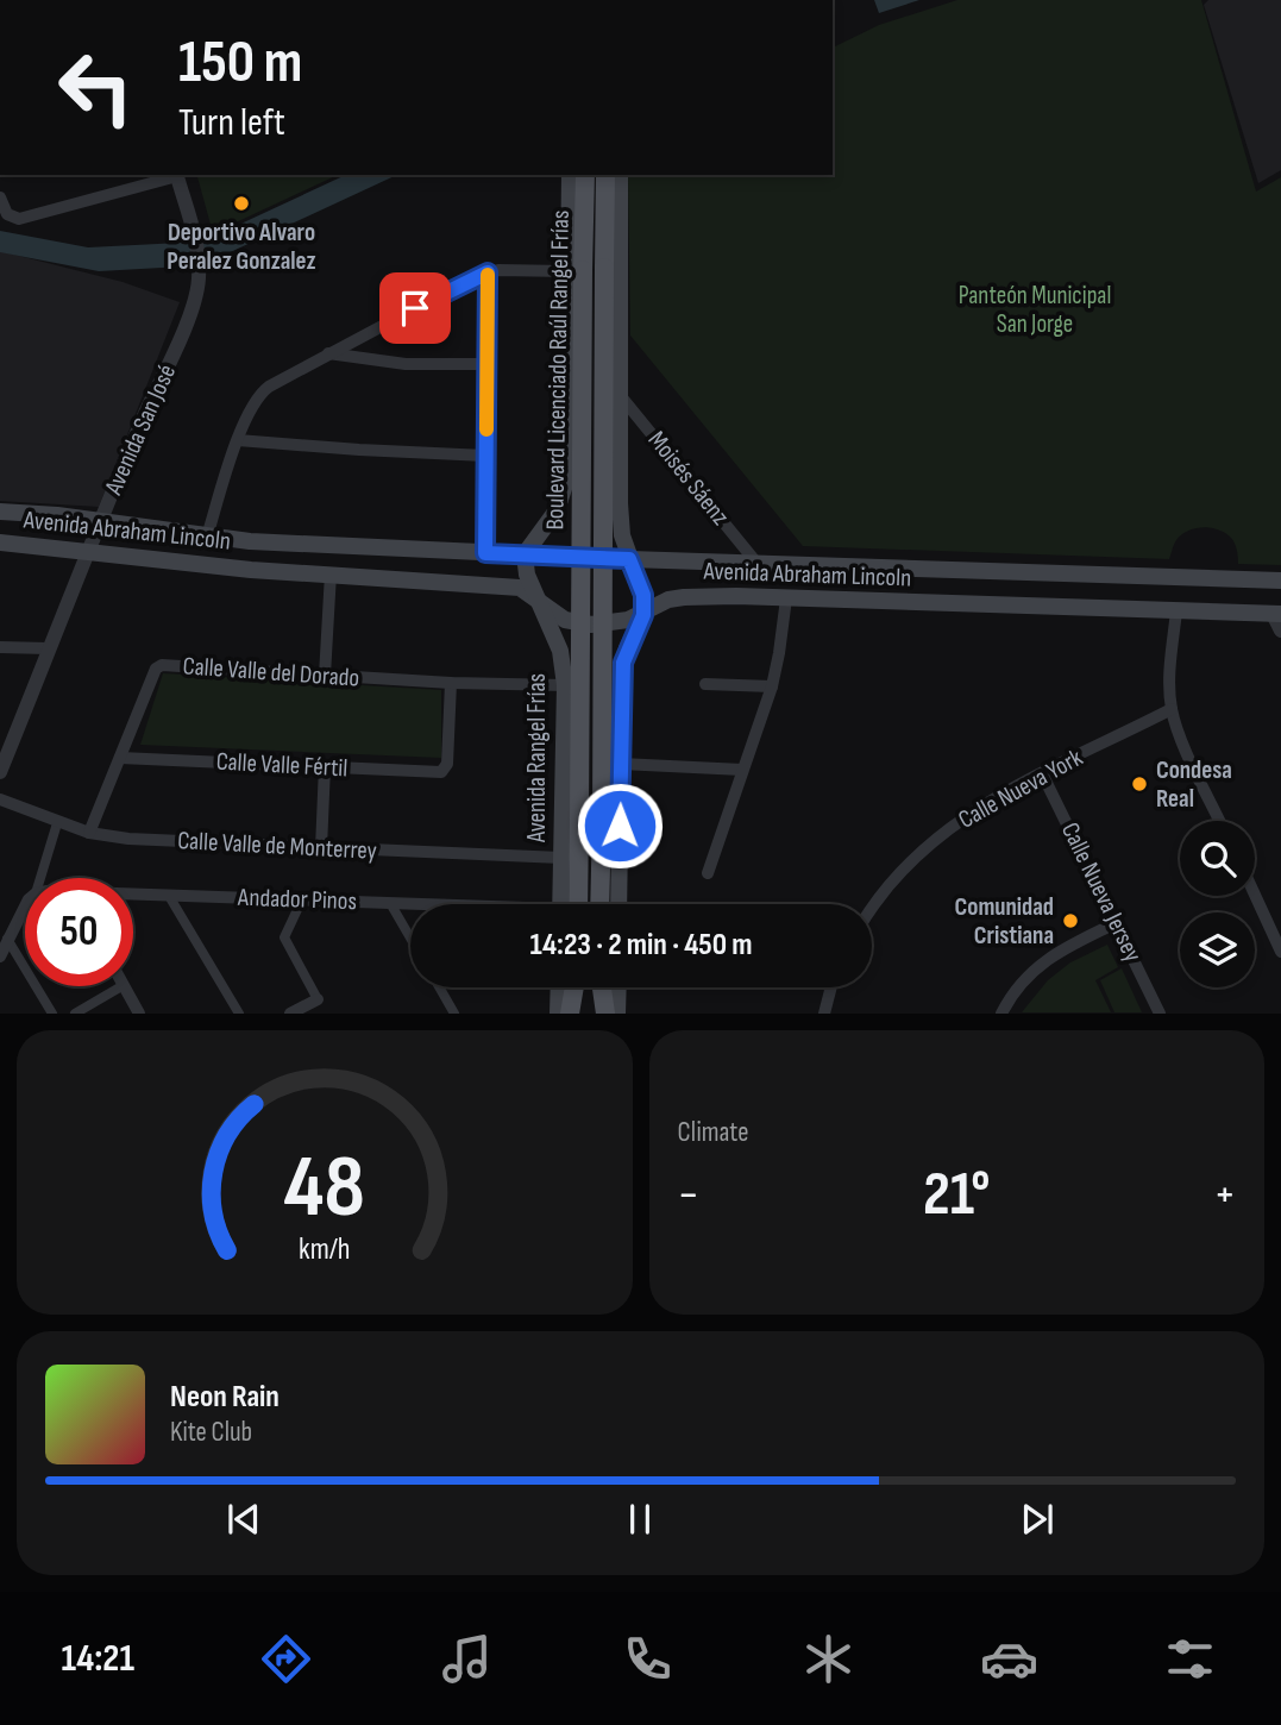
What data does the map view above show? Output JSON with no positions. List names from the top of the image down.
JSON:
{
  "streets": {
    "main road": ["Boulevard Licenciado Raúl Rangel Frías", "Avenida Abraham Lincoln", "Avenida Rangel Frías"],
    "street": [
      "Avenida San José",
      "Moisés Sáenz",
      "Calle Valle del Dorado",
      "Calle Valle Fértil",
      "Calle Nueva York",
      "Calle Valle de Monterrey",
      "Calle Nueva Jersey",
      "Andador Pinos"
    ]
  },
  "crossings": [
    ["Avenida San José", "Avenida Abraham Lincoln"],
    ["Avenida Abraham Lincoln", "Avenida Rangel Frías"],
    ["Calle Valle del Dorado", "Avenida Rangel Frías"],
    ["Calle Valle del Dorado", "Calle Valle Fértil"],
    ["Calle Valle del Dorado", "Calle Valle de Monterrey"],
    ["Avenida Rangel Frías", "Calle Valle de Monterrey"],
    ["Calle Nueva York", "Calle Nueva Jersey"]
  ],
  "parks": ["Panteón Municipal San Jorge"],
  "places": ["Deportivo Alvaro Peralez Gonzalez", "Condesa Real", "Comunidad Cristiana"],
  "page": {
    "turn": ["150 m", "Turn left"],
    "limit": "50",
    "trip": "14:23 · 2 min · 450 m",
    "tile": "Climate",
    "heat": ["−", "21°", "+"],
    "song": ["Neon Rain", "Kite Club"],
    "tabs": "14:21",
    "gauge": ["48", "km/h"]
  }
}
